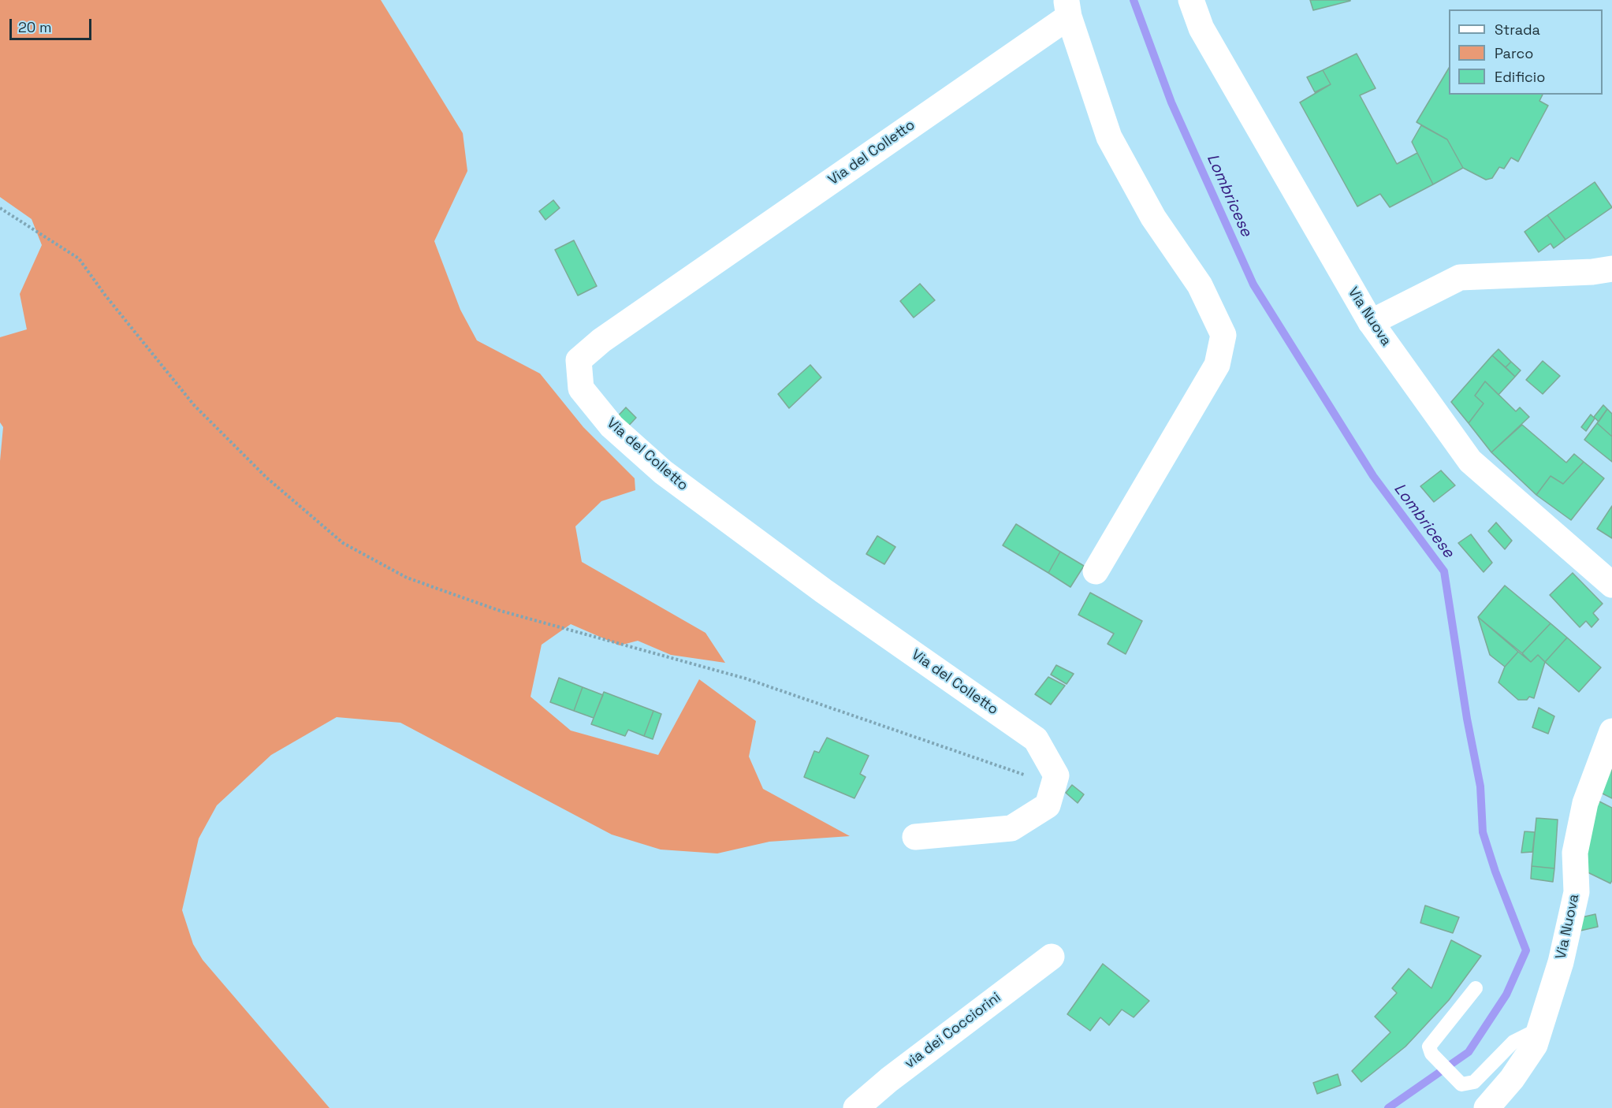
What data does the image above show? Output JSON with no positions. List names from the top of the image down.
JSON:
{
  "streets": {
    "street": ["Via del Colletto", "Via Nuova", "via dei Cocciorini"]
  },
  "water": ["Lombricese"],
  "legend": ["Strada", "Parco", "Edificio"],
  "scale_bar": "20 m"
}
